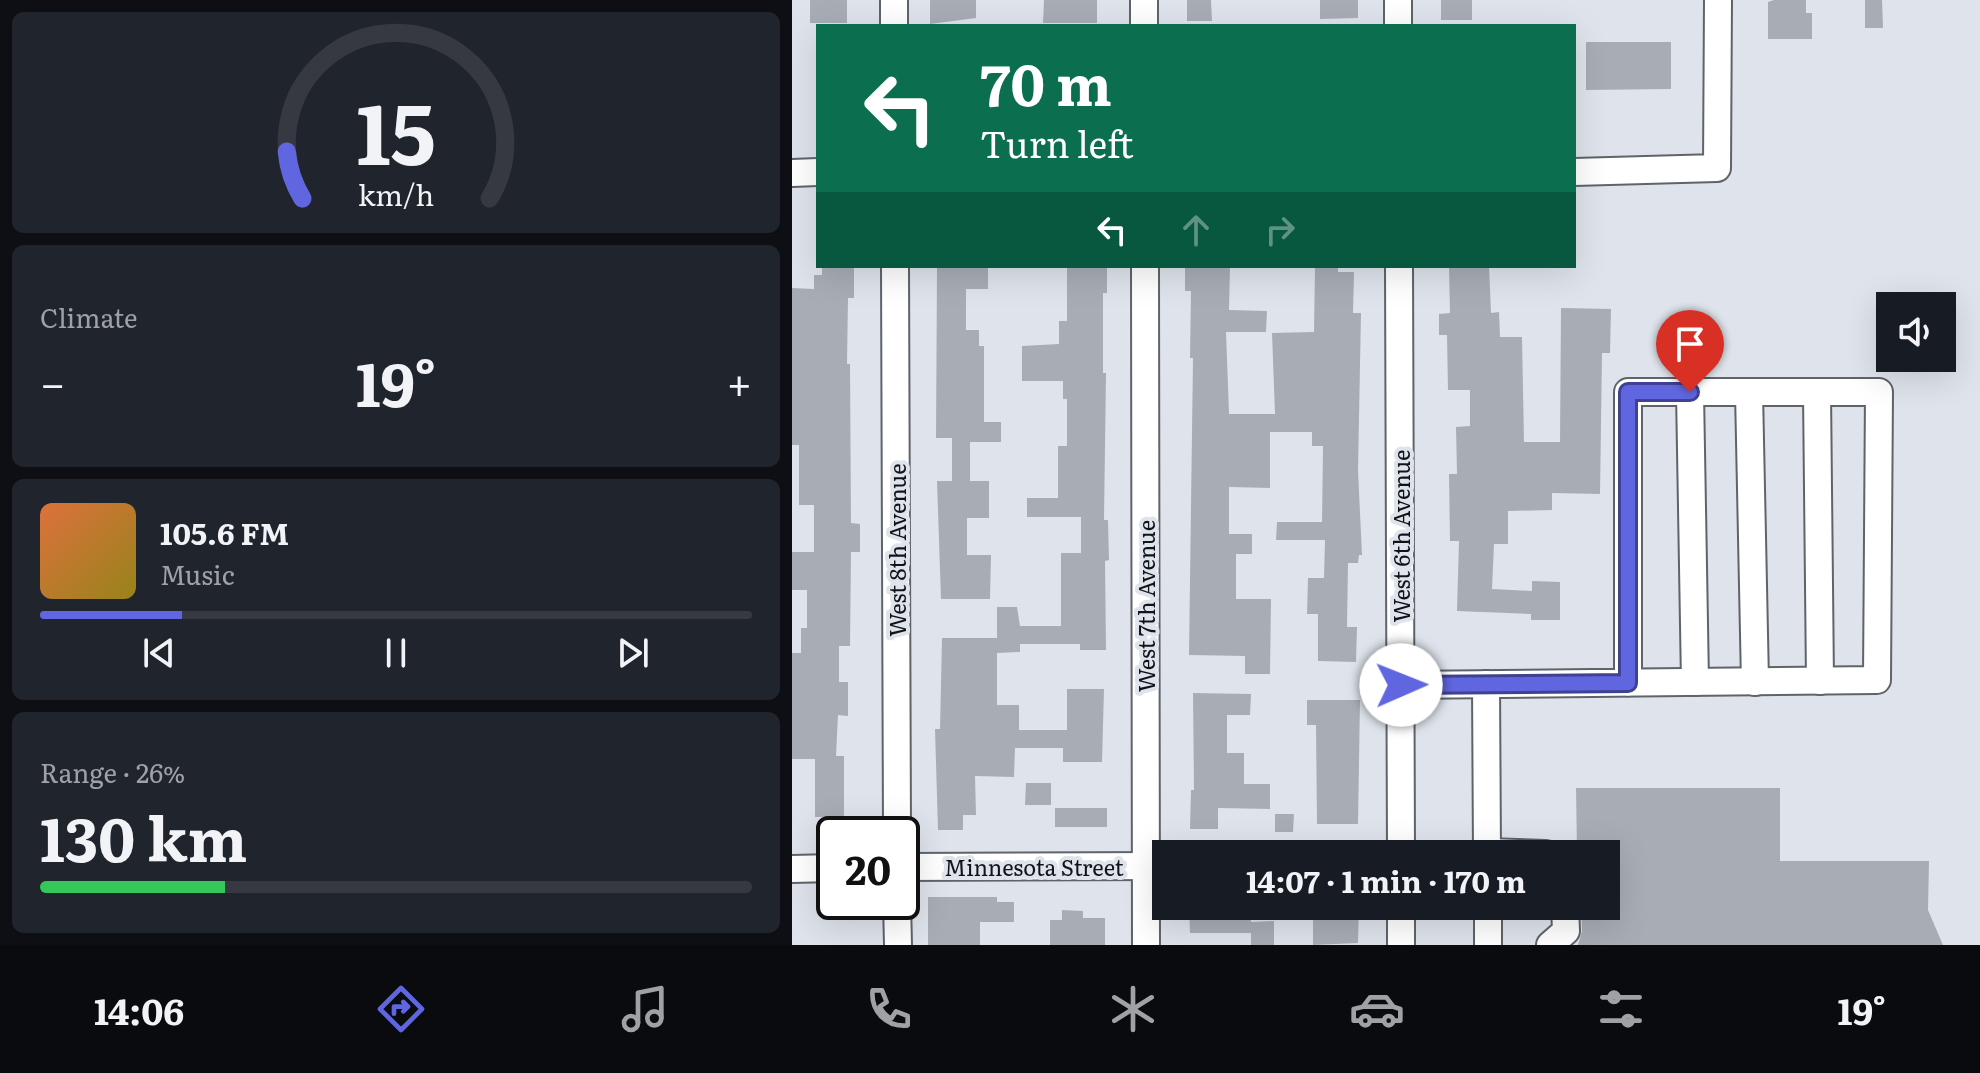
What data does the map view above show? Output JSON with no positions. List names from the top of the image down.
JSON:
{
  "streets": {
    "street": [
      "West 6th Avenue",
      "West 8th Avenue",
      "West 7th Avenue",
      "Minnesota Street"
    ]
  },
  "page": {
    "turn": ["70 m", "Turn left"],
    "tile": [
      "Climate",
      ["Range · 26%", "130 km"]
    ],
    "heat": ["−", "19°", "+"],
    "song": ["105.6 FM", "Music"],
    "limit": "20",
    "trip": "14:07 · 1 min · 170 m",
    "tabs": ["14:06", "19°"],
    "gauge": ["15", "km/h"]
  }
}
